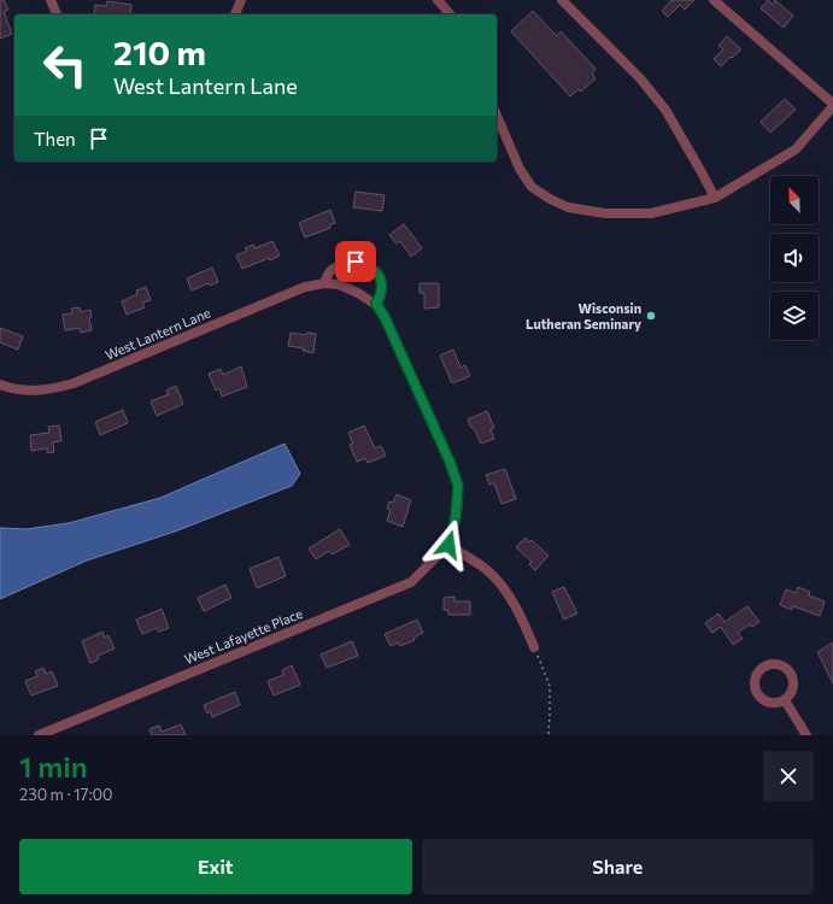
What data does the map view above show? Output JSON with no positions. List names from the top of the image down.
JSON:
{
  "streets": {
    "street": ["West Lantern Lane", "West Lafayette Place"]
  },
  "places": ["Wisconsin Lutheran Seminary"],
  "north": "top left",
  "page": {
    "turn": ["210 m", "West Lantern Lane"],
    "then": "Then",
    "heading": ["1 min", "230 m · 17:00"],
    "buttons": ["Exit", "Share"]
  }
}
